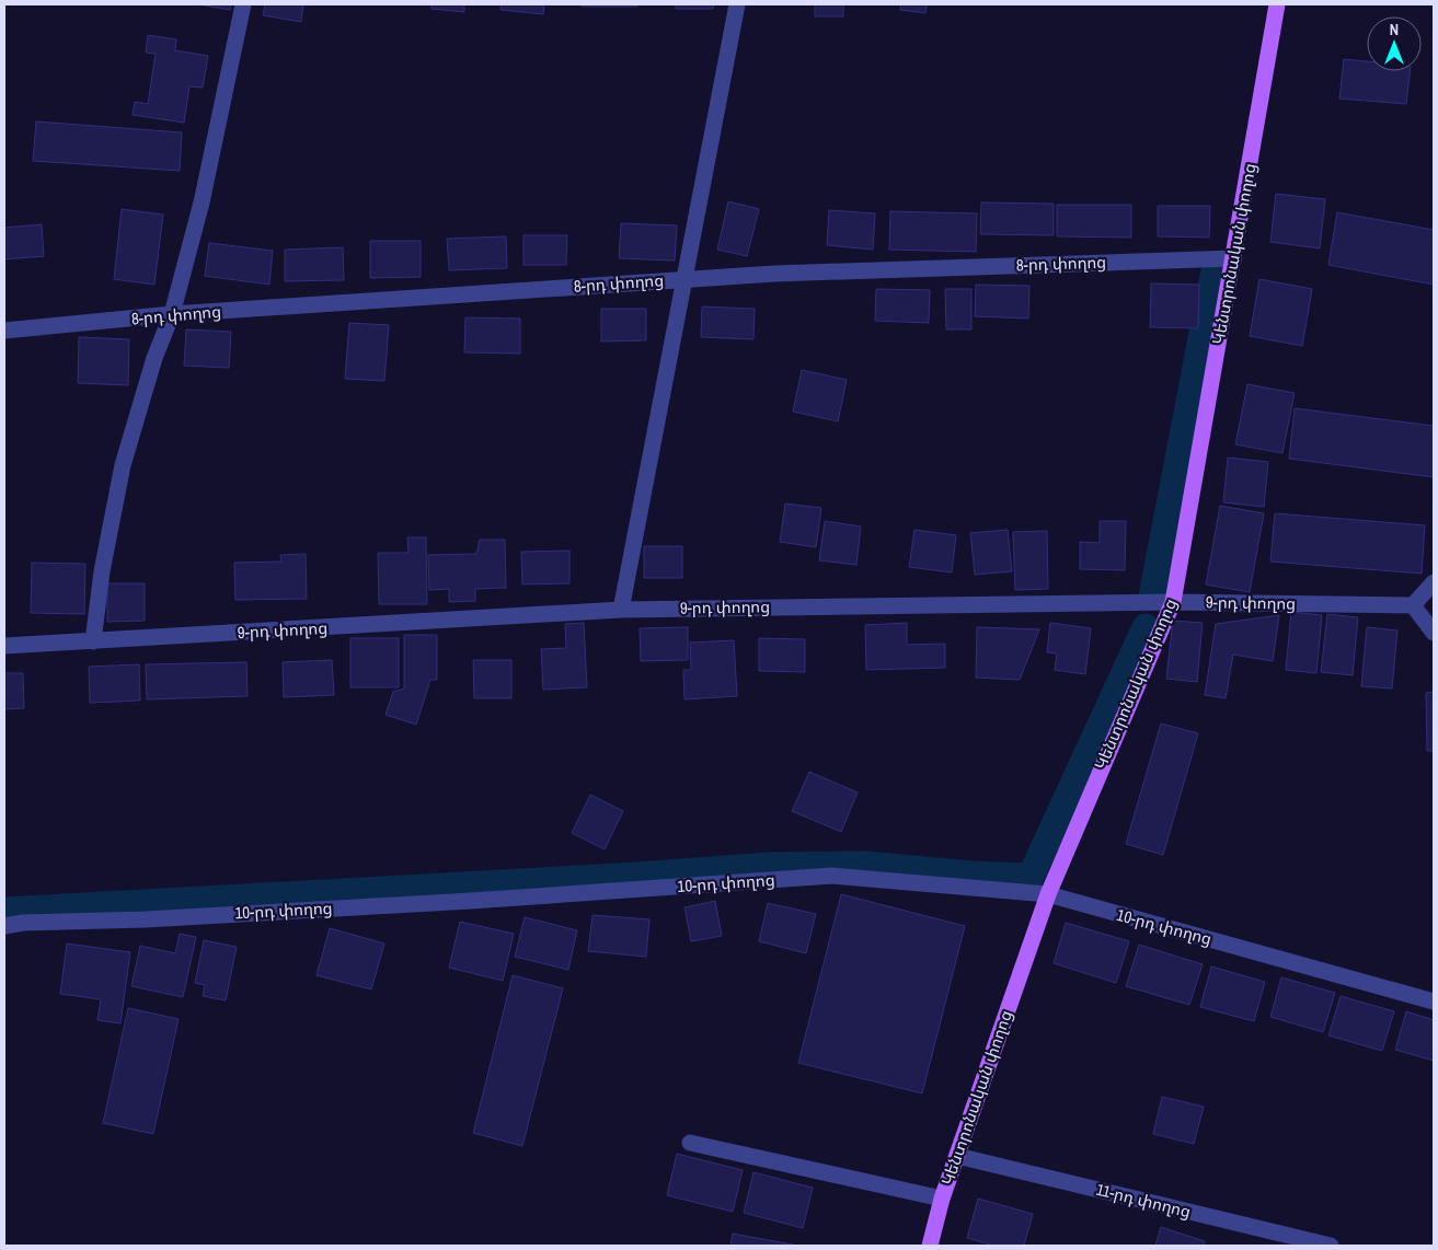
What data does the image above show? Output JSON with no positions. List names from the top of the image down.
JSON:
{
  "streets": {
    "main road": ["Կենտրոնական փողոց"],
    "street": [
      "8-րդ փողոց",
      "9-րդ փողոց",
      "10-րդ փողոց",
      "11-րդ փողոց"
    ]
  },
  "crossings": [
    ["Կենտրոնական փողոց", "8-րդ փողոց"],
    ["Կենտրոնական փողոց", "9-րդ փողոց"],
    ["Կենտրոնական փողոց", "10-րդ փողոց"],
    ["Կենտրոնական փողոց", "11-րդ փողոց"]
  ],
  "north": "top"
}
